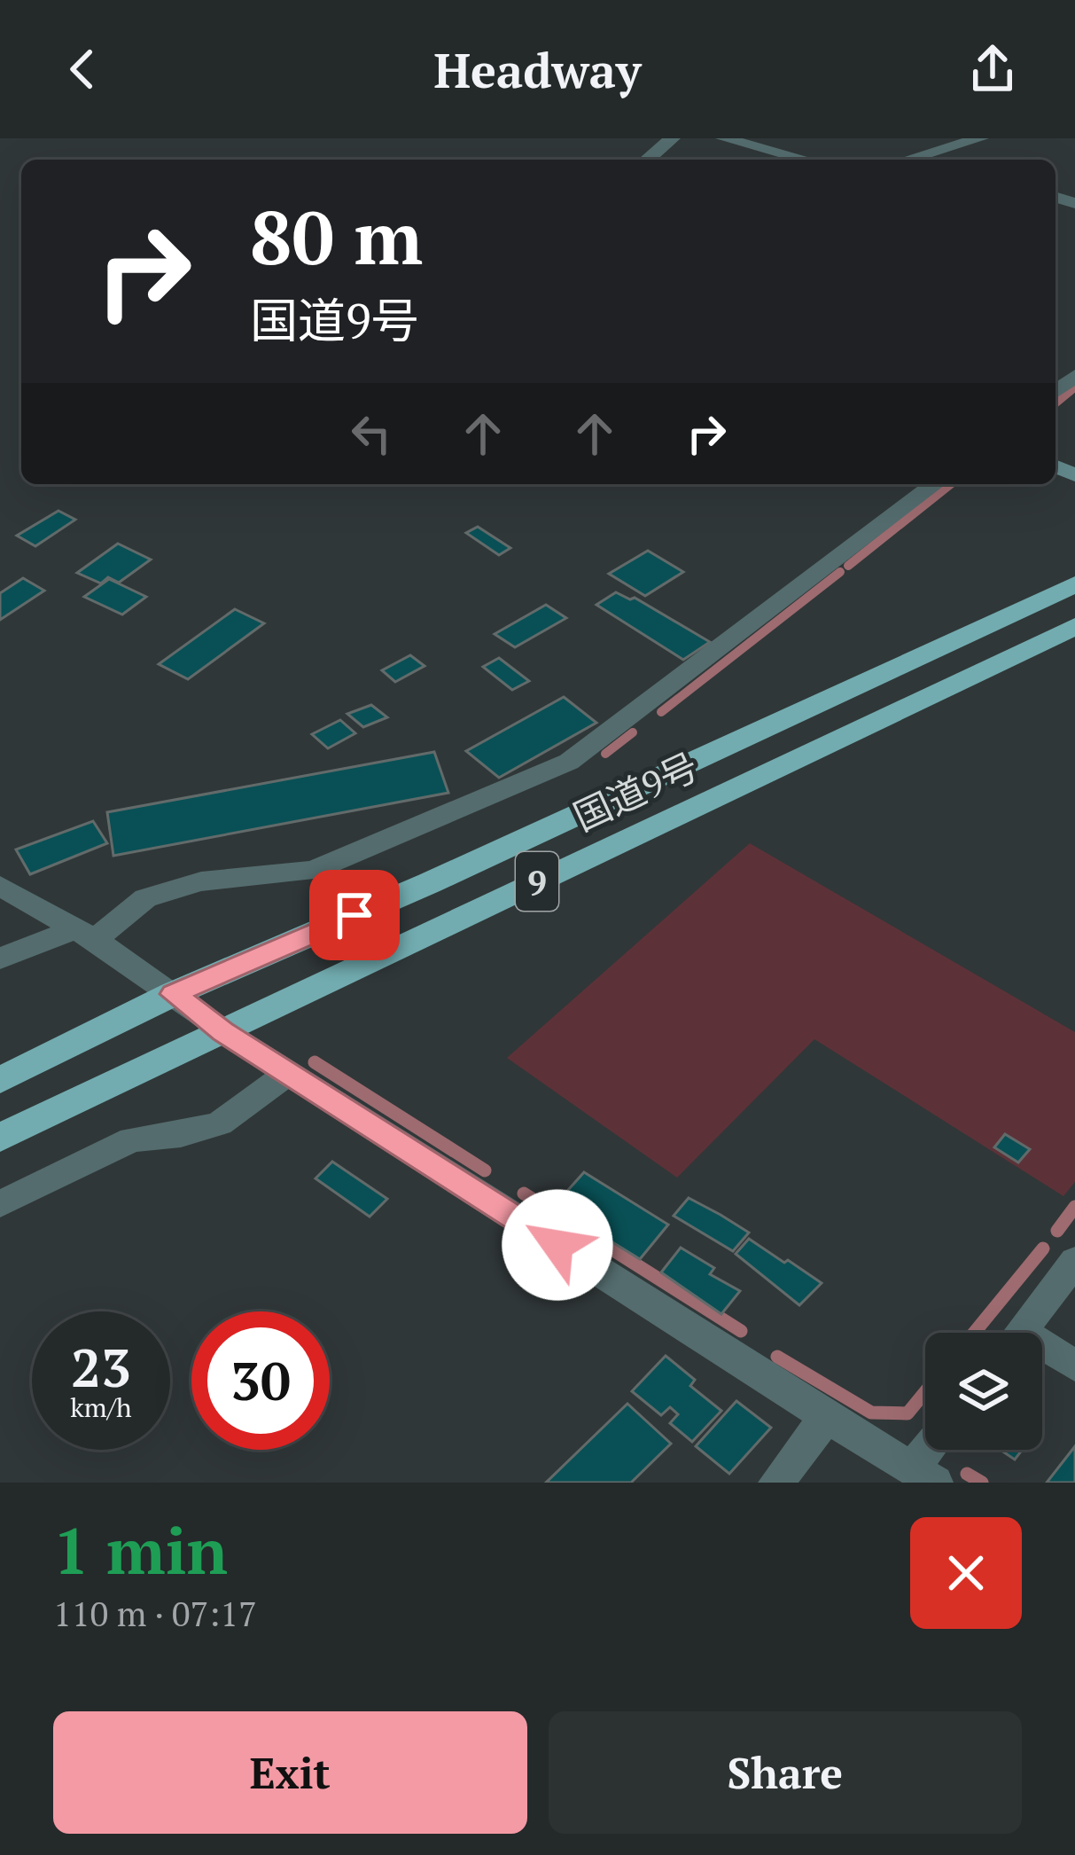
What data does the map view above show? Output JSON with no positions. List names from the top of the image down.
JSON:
{
  "streets": {
    "highway": ["国道9号", "9"]
  },
  "page": {
    "header": "Headway",
    "turn": ["80 m", "国道9号"],
    "speed": "23 km/h",
    "limit": "30",
    "heading": ["1 min", "110 m · 07:17"],
    "buttons": ["Exit", "Share"]
  }
}
